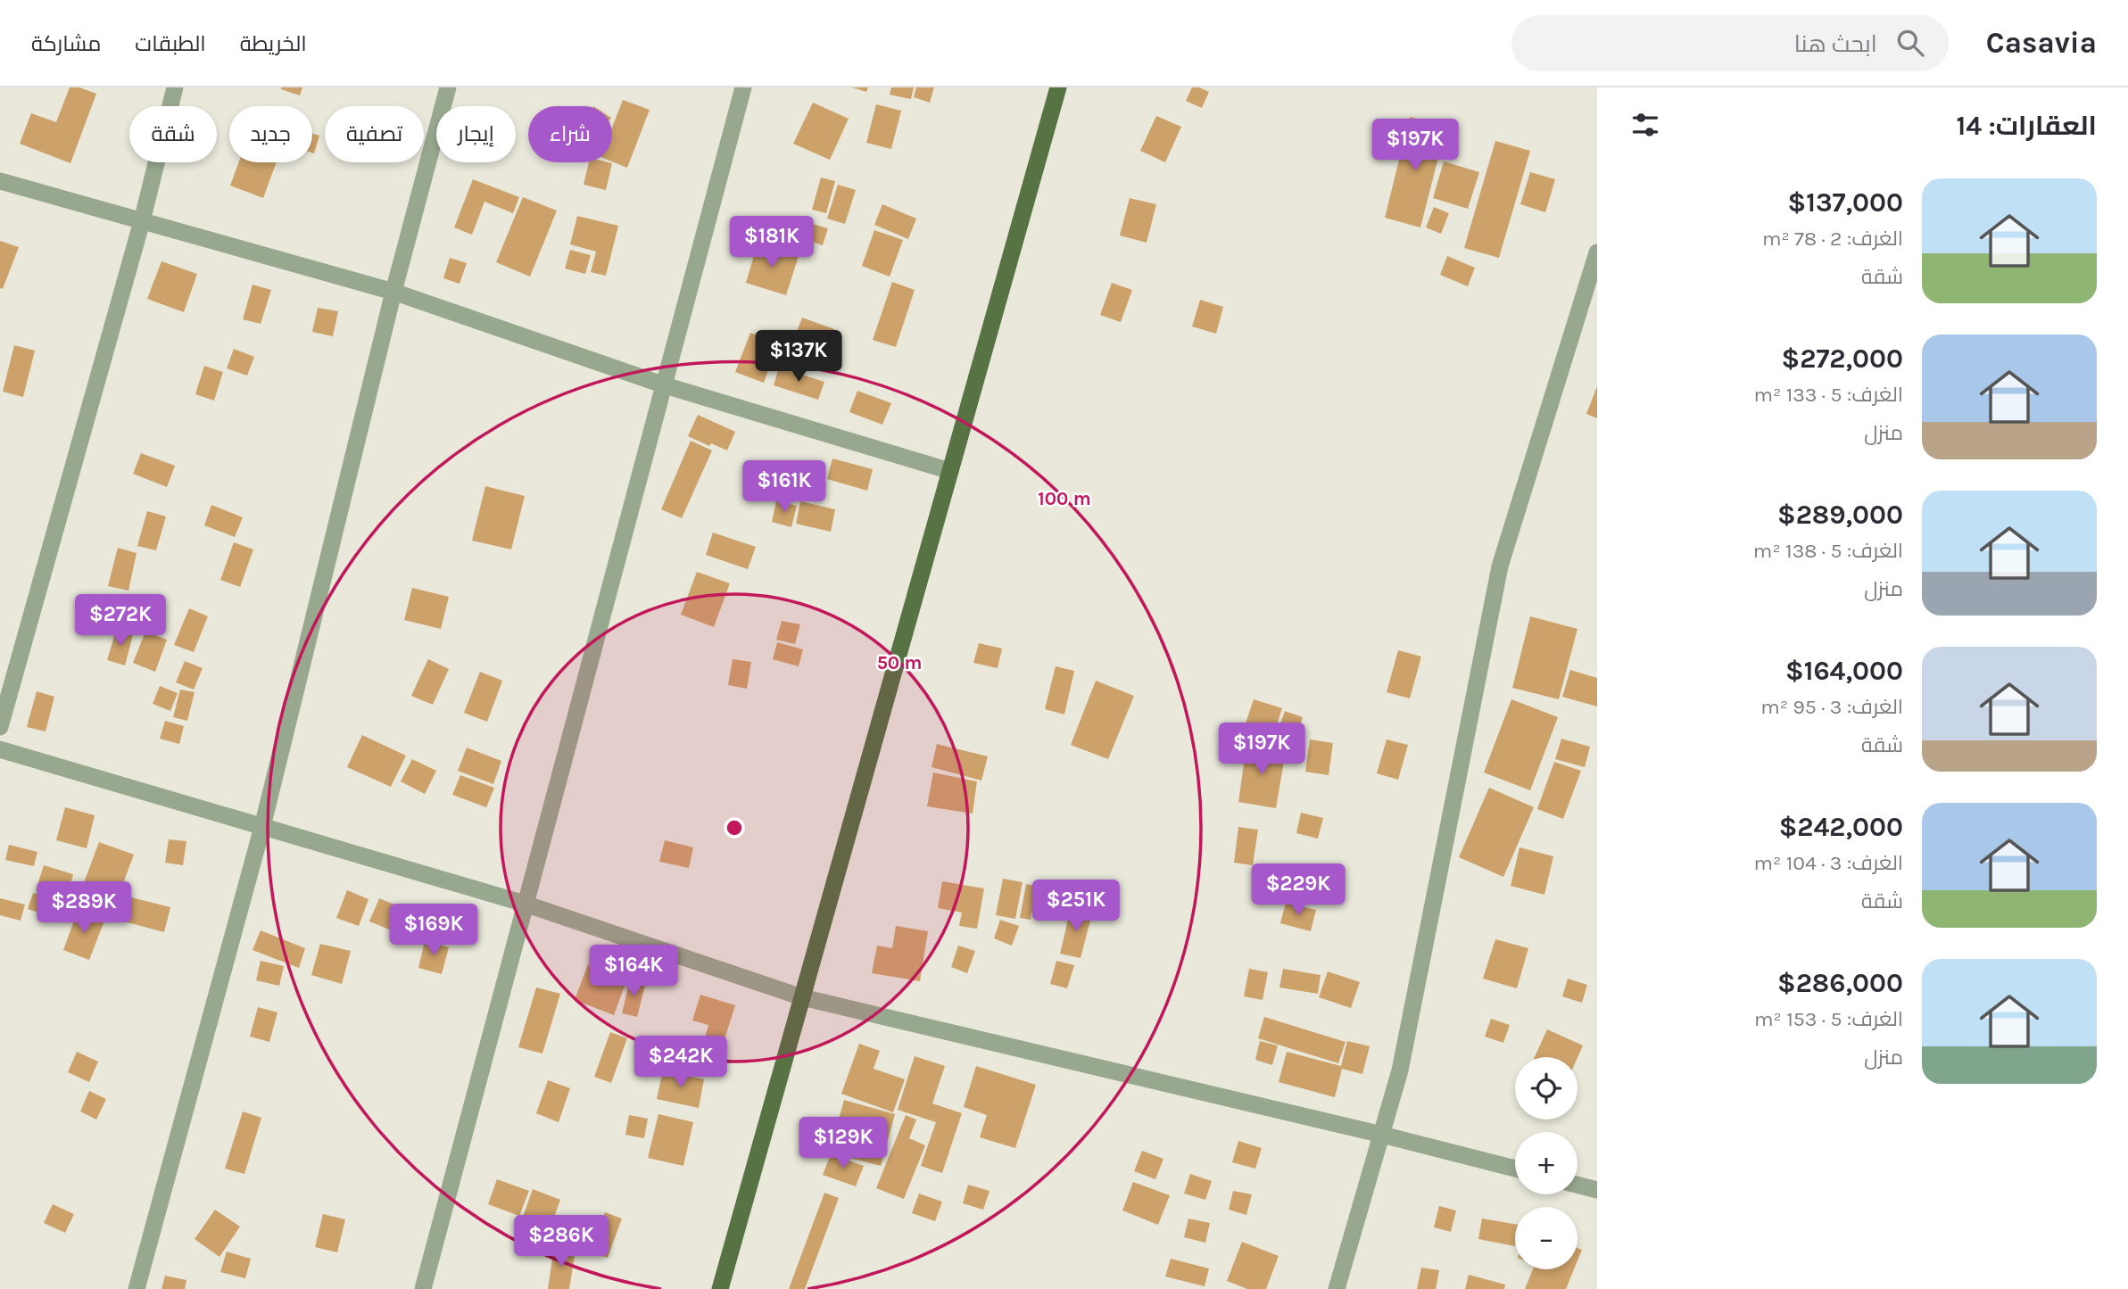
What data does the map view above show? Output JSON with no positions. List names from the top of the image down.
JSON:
{
  "page": {
    "header": "Casavia",
    "search": "ابحث هنا",
    "nav": ["الخريطة", "الطبقات", "مشاركة"],
    "heading": "العقارات: 14",
    "chip": [
      "شراء",
      "إيجار",
      "تصفية",
      "جديد",
      "شقة"
    ],
    "price": [
      "$197K",
      "$181K",
      "$137K",
      "$161K",
      "$272K",
      "$197K",
      "$229K",
      "$251K",
      "$289K",
      "$169K",
      "$164K",
      "$242K",
      "$129K",
      "$286K"
    ],
    "list": [
      {
        "name": "$137,000",
        "note": "الغرف: 2 · 78 m² · شقة"
      },
      {
        "name": "$272,000",
        "note": "الغرف: 5 · 133 m² · منزل"
      },
      {
        "name": "$289,000",
        "note": "الغرف: 5 · 138 m² · منزل"
      },
      {
        "name": "$164,000",
        "note": "الغرف: 3 · 95 m² · شقة"
      },
      {
        "name": "$242,000",
        "note": "الغرف: 3 · 104 m² · شقة"
      },
      {
        "name": "$286,000",
        "note": "الغرف: 5 · 153 m² · منزل"
      }
    ],
    "map_buttons": ["+", "−"]
  },
  "rings": ["100 m", "50 m"]
}
